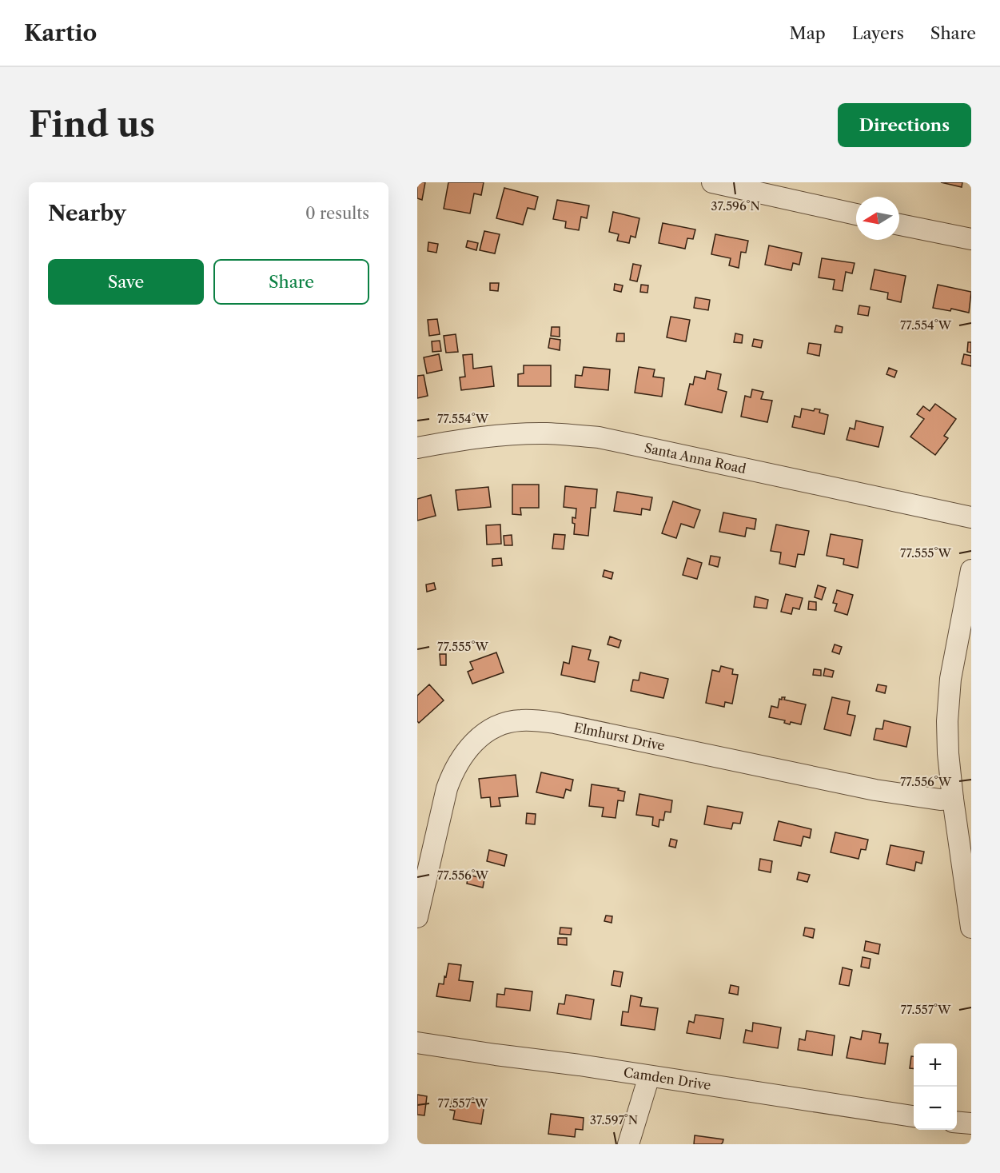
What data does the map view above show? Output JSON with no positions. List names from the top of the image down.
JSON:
{
  "streets": {
    "street": ["Santa Anna Road", "Elmhurst Drive", "Camden Drive"]
  },
  "north": "left",
  "page": {
    "header": "Kartio",
    "nav": ["Map", "Layers", "Share"],
    "buttons": [
      "Directions",
      ["Save", "Share"]
    ],
    "title": "Find us",
    "heading": ["Nearby", "0 results"],
    "map_buttons": ["+", "−"]
  },
  "coordinates": [
    "37.596°N",
    "77.554°W",
    "77.555°W",
    "77.556°W",
    "77.557°W",
    "37.597°N"
  ]
}
